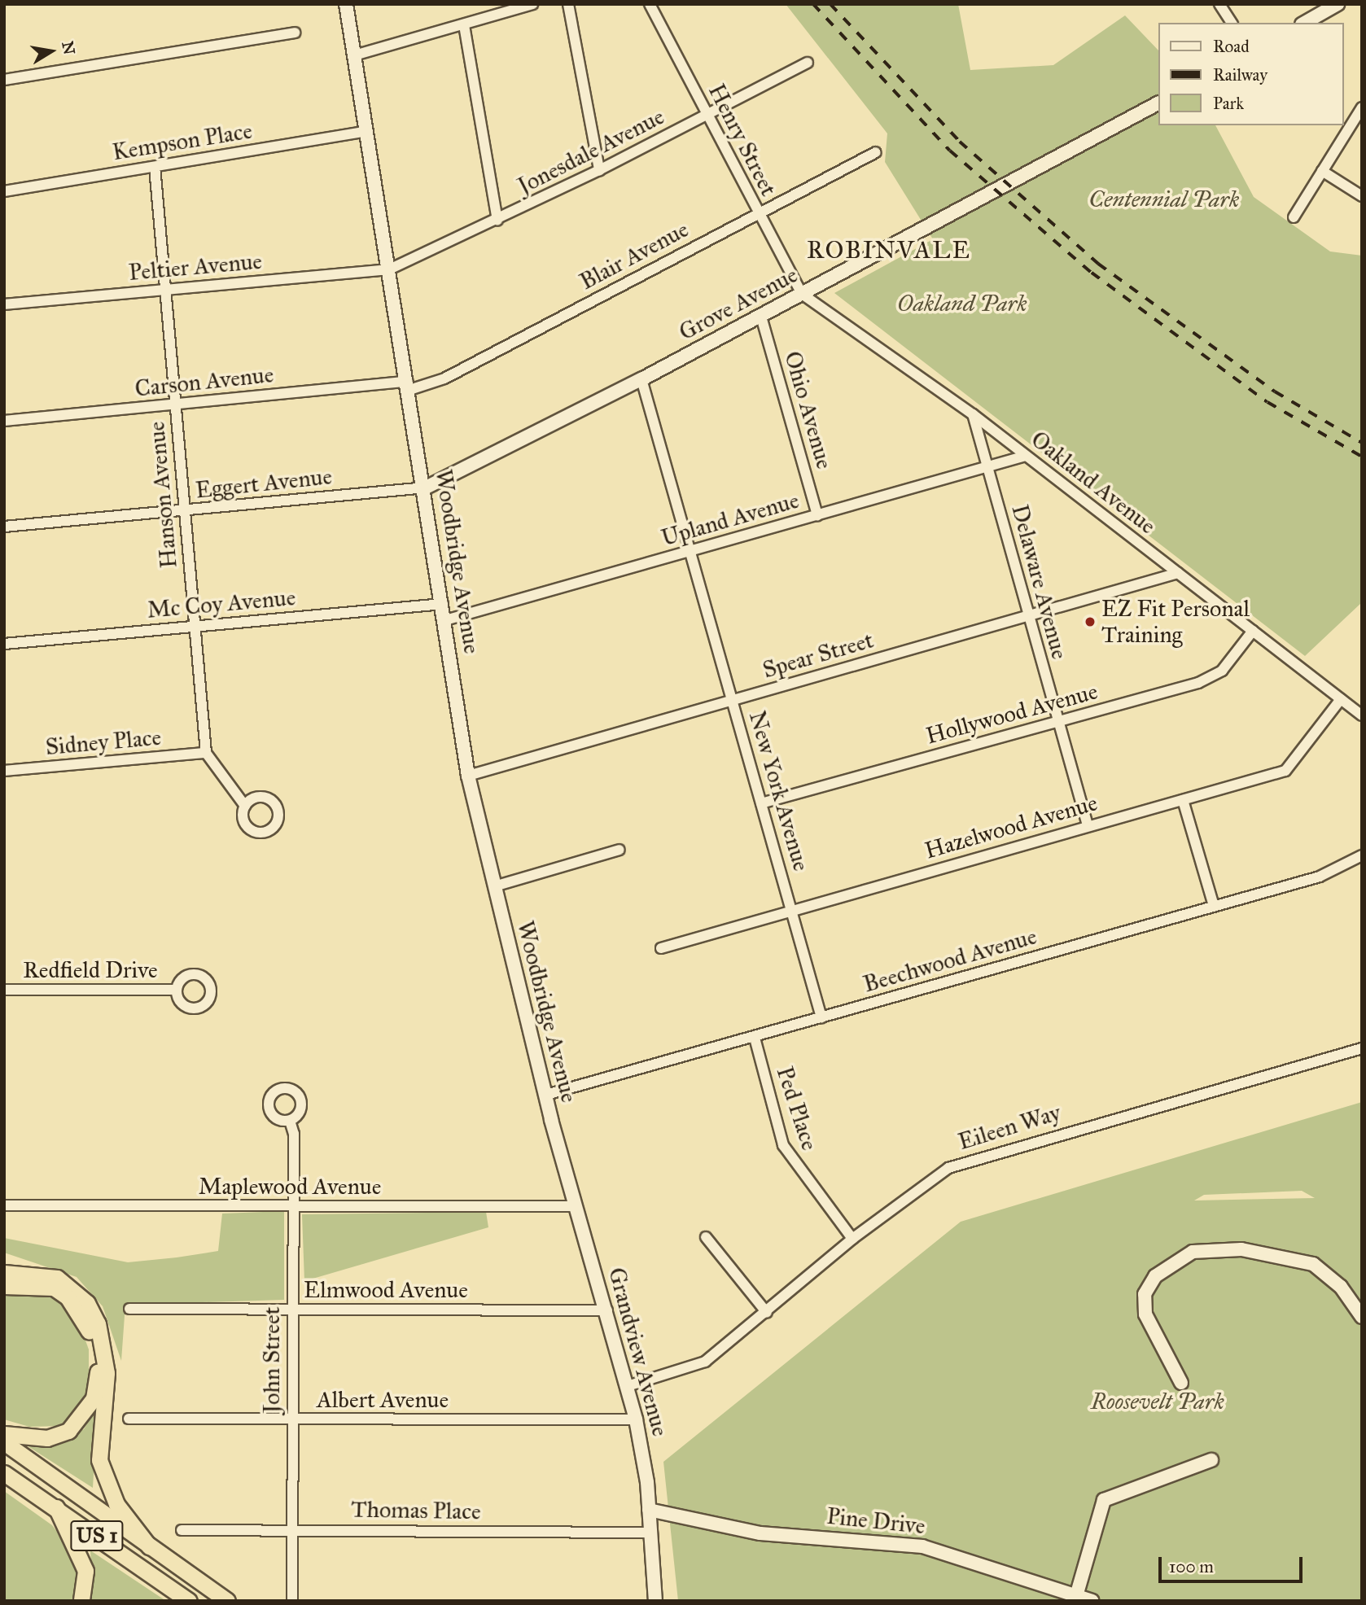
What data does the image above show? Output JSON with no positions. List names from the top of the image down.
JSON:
{
  "streets": {
    "highway": ["US 1"],
    "street": [
      "Henry Street",
      "Kempson Place",
      "Jonesdale Avenue",
      "Blair Avenue",
      "Peltier Avenue",
      "Grove Avenue",
      "Carson Avenue",
      "Ohio Avenue",
      "Oakland Avenue",
      "Eggert Avenue",
      "Hanson Avenue",
      "Upland Avenue",
      "Woodbridge Avenue",
      "Delaware Avenue",
      "Mc Coy Avenue",
      "Spear Street",
      "Hollywood Avenue",
      "Sidney Place",
      "New York Avenue",
      "Hazelwood Avenue",
      "Beechwood Avenue",
      "Redfield Drive",
      "Ped Place",
      "Eileen Way",
      "Maplewood Avenue",
      "Elmwood Avenue",
      "Grandview Avenue",
      "John Street",
      "Albert Avenue",
      "Thomas Place",
      "Pine Drive"
    ]
  },
  "crossings": [
    ["Henry Street", "Jonesdale Avenue"],
    ["Henry Street", "Blair Avenue"],
    ["Henry Street", "Grove Avenue"],
    ["Henry Street", "Oakland Avenue"],
    ["Kempson Place", "Hanson Avenue"],
    ["Kempson Place", "Woodbridge Avenue"],
    ["Jonesdale Avenue", "Peltier Avenue"],
    ["Jonesdale Avenue", "Woodbridge Avenue"],
    ["Blair Avenue", "Carson Avenue"],
    ["Blair Avenue", "Woodbridge Avenue"],
    ["Peltier Avenue", "Hanson Avenue"],
    ["Peltier Avenue", "Woodbridge Avenue"],
    ["Grove Avenue", "Ohio Avenue"],
    ["Grove Avenue", "Oakland Avenue"],
    ["Grove Avenue", "Eggert Avenue"],
    ["Grove Avenue", "Woodbridge Avenue"],
    ["Grove Avenue", "New York Avenue"],
    ["Carson Avenue", "Hanson Avenue"],
    ["Carson Avenue", "Woodbridge Avenue"],
    ["Ohio Avenue", "Upland Avenue"],
    ["Oakland Avenue", "Upland Avenue"],
    ["Oakland Avenue", "Delaware Avenue"],
    ["Oakland Avenue", "Spear Street"],
    ["Oakland Avenue", "Hollywood Avenue"],
    ["Oakland Avenue", "Hazelwood Avenue"],
    ["Eggert Avenue", "Hanson Avenue"],
    ["Eggert Avenue", "Woodbridge Avenue"],
    ["Hanson Avenue", "Mc Coy Avenue"],
    ["Hanson Avenue", "Sidney Place"],
    ["Upland Avenue", "Woodbridge Avenue"],
    ["Upland Avenue", "Delaware Avenue"],
    ["Upland Avenue", "New York Avenue"],
    ["Woodbridge Avenue", "Mc Coy Avenue"],
    ["Woodbridge Avenue", "Spear Street"],
    ["Woodbridge Avenue", "Beechwood Avenue"],
    ["Woodbridge Avenue", "Grandview Avenue"],
    ["Delaware Avenue", "Spear Street"],
    ["Delaware Avenue", "Hollywood Avenue"],
    ["Delaware Avenue", "Hazelwood Avenue"],
    ["Spear Street", "New York Avenue"],
    ["Hollywood Avenue", "New York Avenue"],
    ["New York Avenue", "Hazelwood Avenue"],
    ["New York Avenue", "Beechwood Avenue"],
    ["Beechwood Avenue", "Ped Place"],
    ["Ped Place", "Eileen Way"],
    ["Eileen Way", "Grandview Avenue"],
    ["Maplewood Avenue", "Grandview Avenue"],
    ["Maplewood Avenue", "John Street"],
    ["Elmwood Avenue", "Grandview Avenue"],
    ["Elmwood Avenue", "John Street"],
    ["Grandview Avenue", "Albert Avenue"],
    ["Grandview Avenue", "Thomas Place"],
    ["Grandview Avenue", "Pine Drive"],
    ["John Street", "Albert Avenue"],
    ["John Street", "Thomas Place"]
  ],
  "districts": ["ROBINVALE"],
  "parks": ["Centennial Park", "Oakland Park", "Roosevelt Park"],
  "places": ["EZ Fit Personal Training"],
  "legend": ["Road", "Railway", "Park"],
  "scale_bar": "100 m",
  "north": "right"
}
